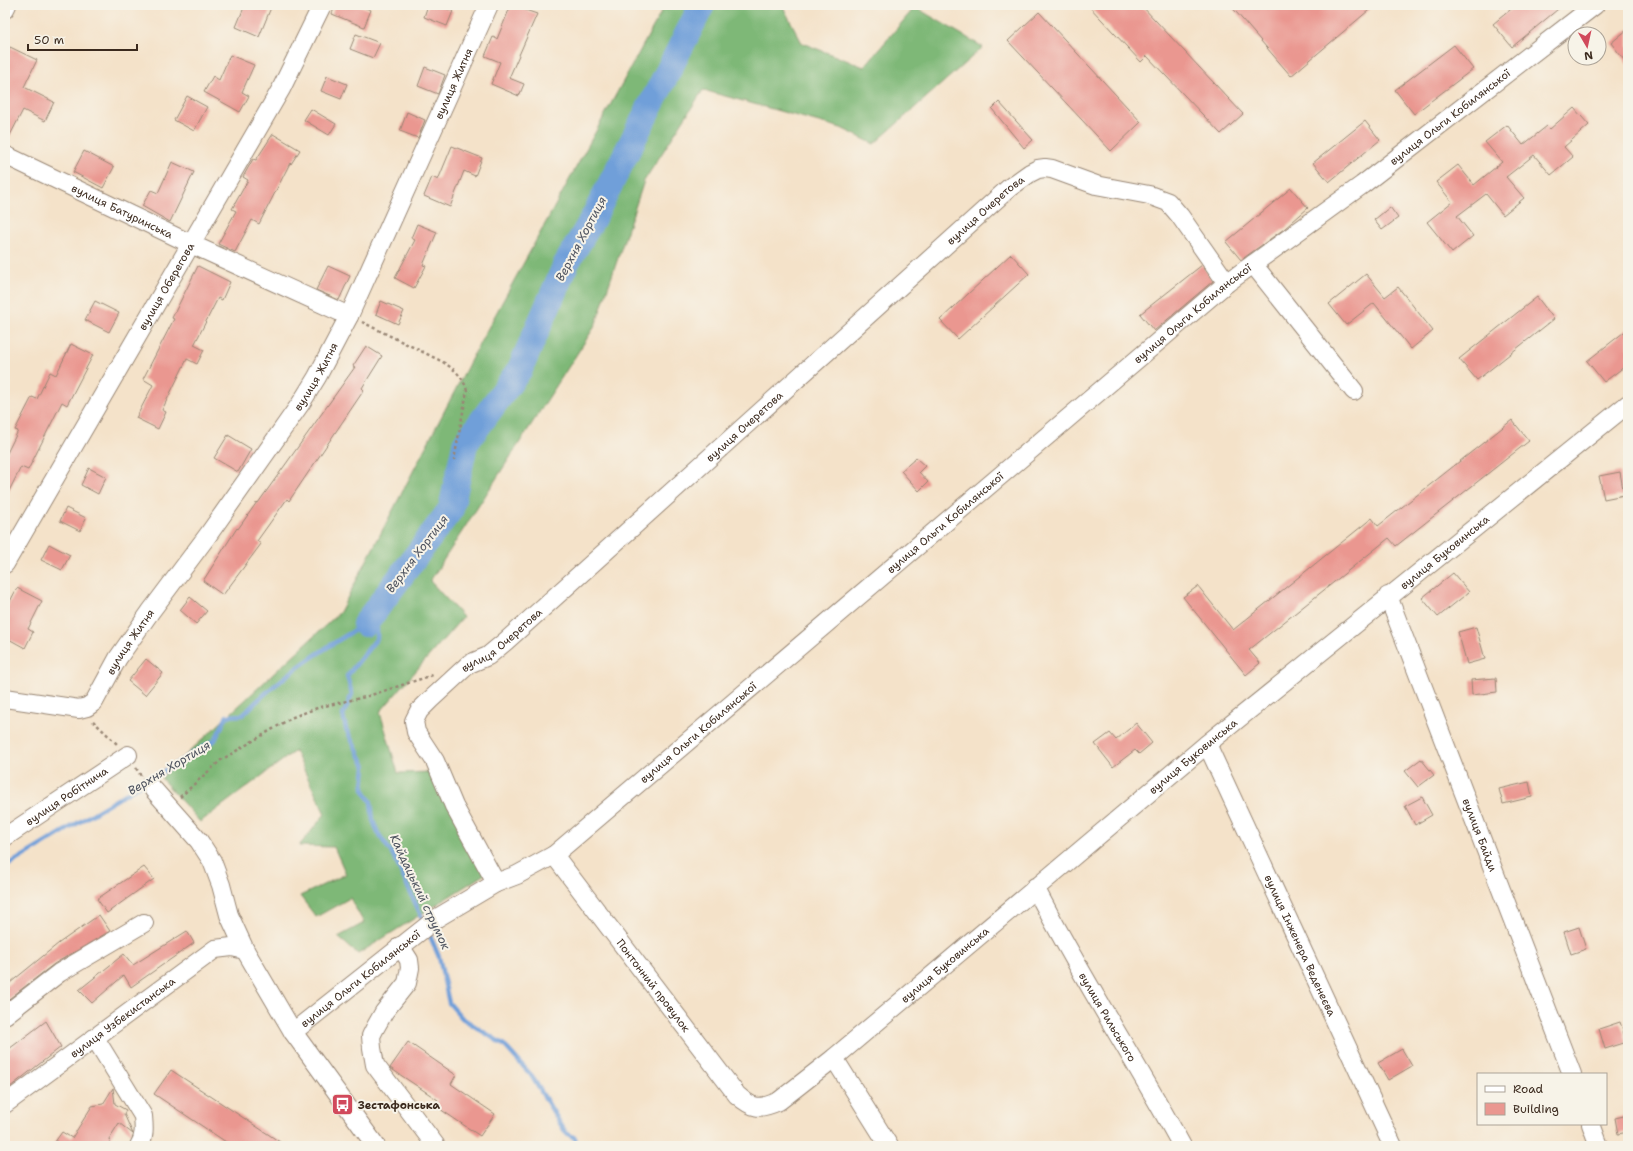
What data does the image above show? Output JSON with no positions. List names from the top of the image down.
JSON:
{
  "streets": {
    "street": [
      "вулиця Житня",
      "вулиця Ольги Кобилянської",
      "вулиця Батуринська",
      "вулиця Очеретова",
      "вулиця Оберегова",
      "вулиця Буковинська",
      "вулиця Робітнича",
      "вулиця Байди",
      "вулиця Інженера Веденеєва",
      "Понтонний провулок",
      "вулиця Узбекистанська",
      "вулиця Рильського"
    ]
  },
  "crossings": [
    ["вулиця Житня", "вулиця Батуринська"],
    ["вулиця Ольги Кобилянської", "вулиця Очеретова"],
    ["вулиця Ольги Кобилянської", "Понтонний провулок"],
    ["вулиця Батуринська", "вулиця Оберегова"],
    ["вулиця Буковинська", "вулиця Байди"],
    ["вулиця Буковинська", "вулиця Інженера Веденеєва"],
    ["вулиця Буковинська", "Понтонний провулок"],
    ["вулиця Буковинська", "вулиця Рильського"]
  ],
  "water": ["Верхня Хортиця", "Кайдацький струмок"],
  "places": {
    "bus stop": ["Зестафонська"]
  },
  "legend": ["Road", "Building"],
  "scale_bar": "50 m",
  "north": "bottom"
}
